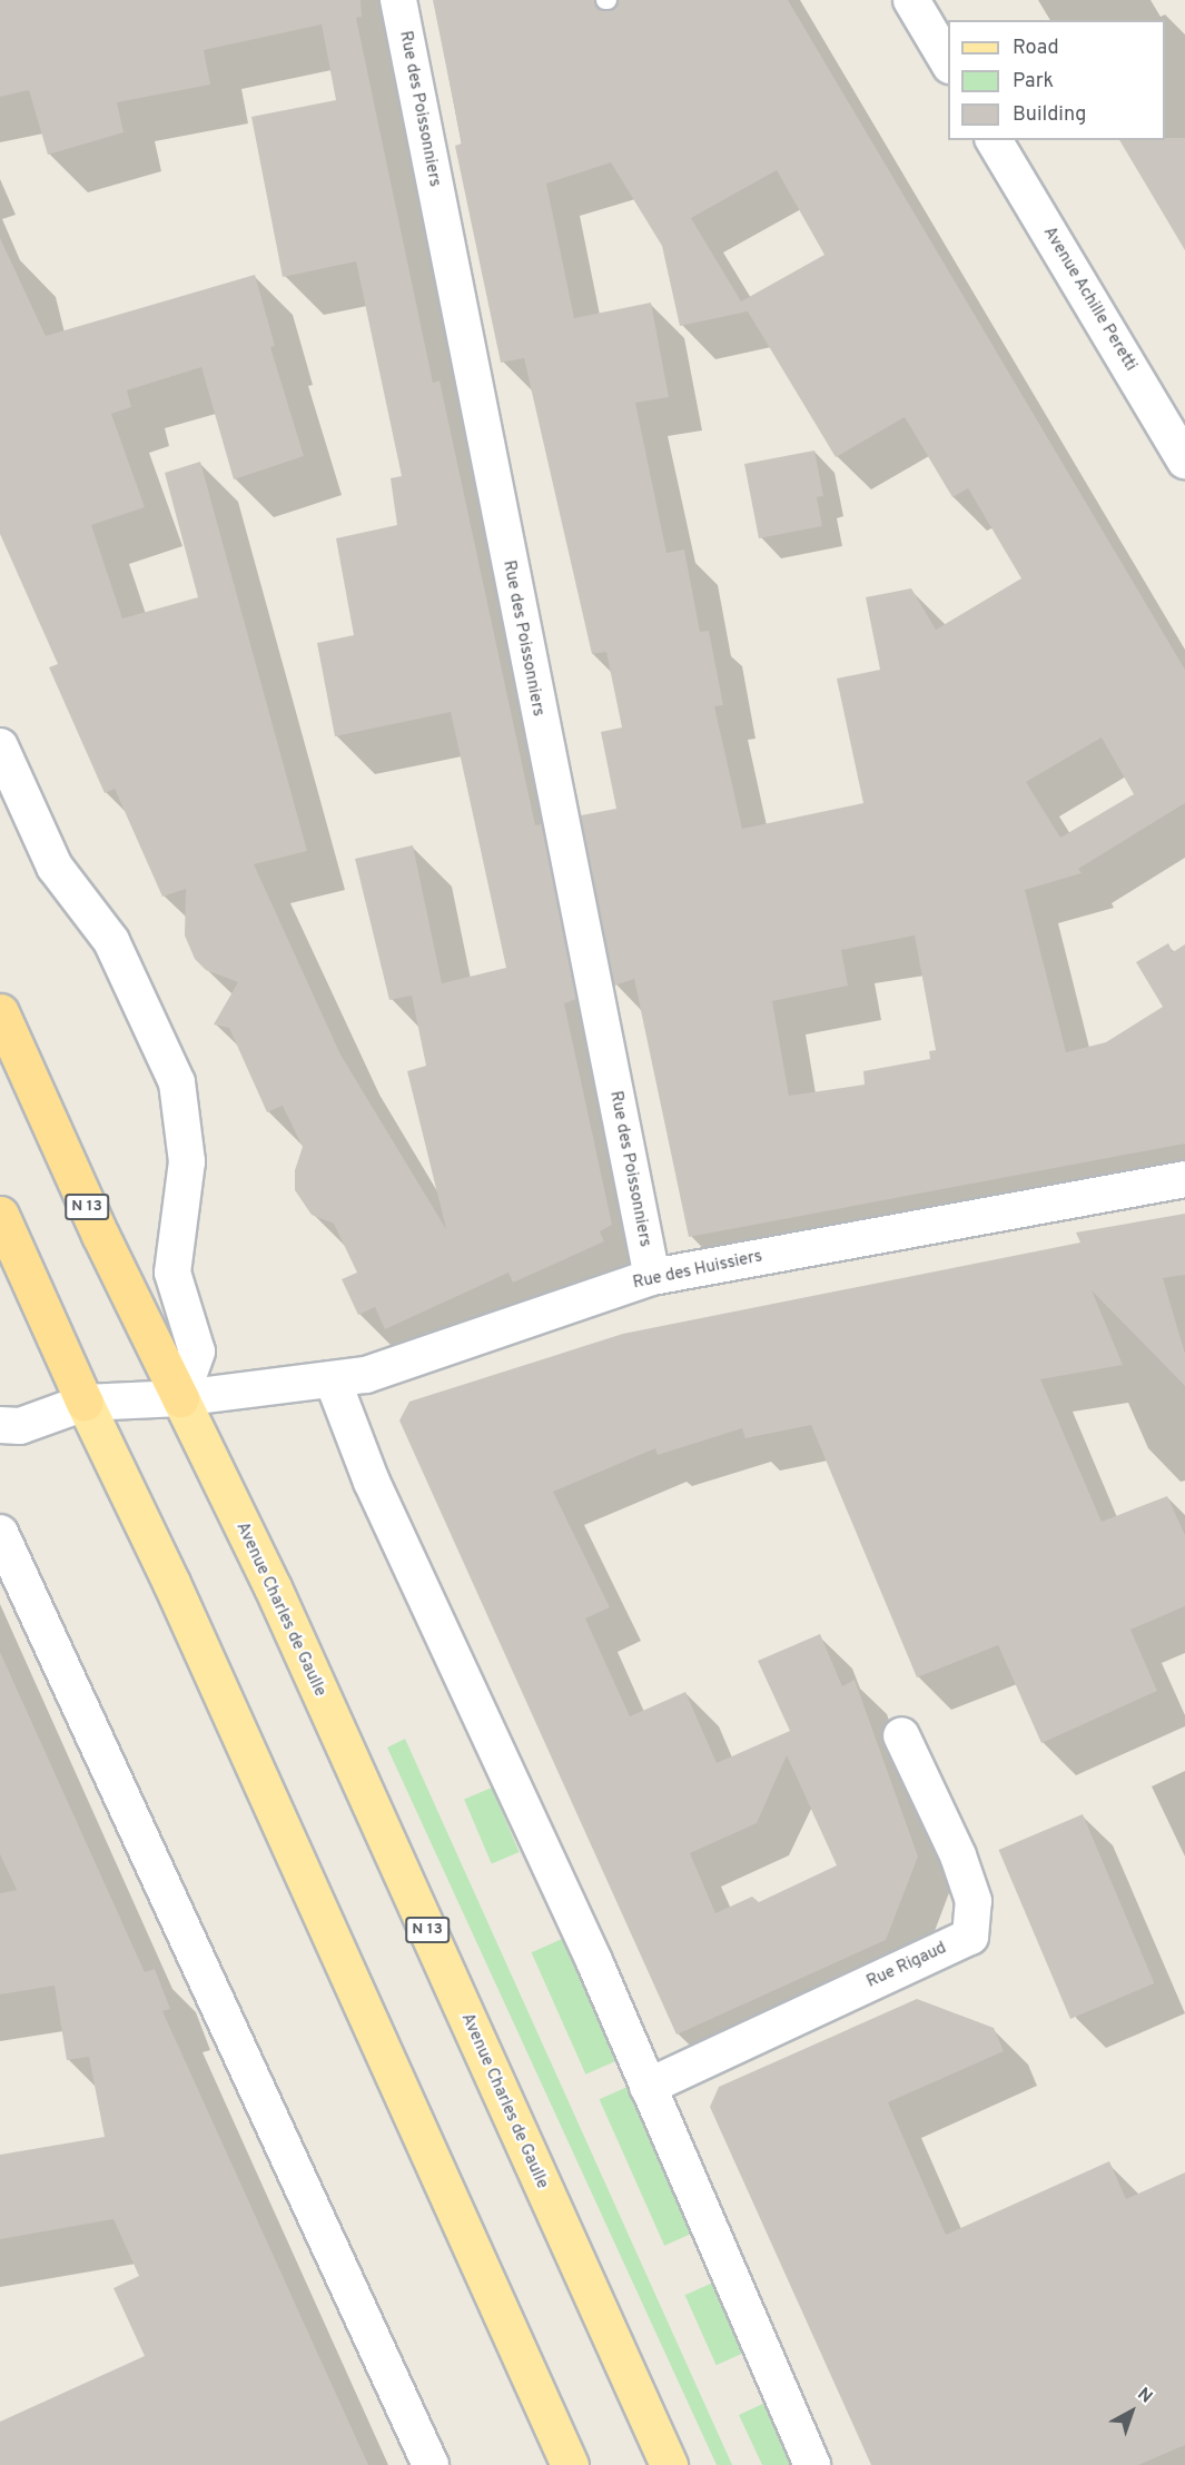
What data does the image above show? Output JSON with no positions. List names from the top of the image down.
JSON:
{
  "streets": {
    "highway": ["N 13"],
    "main road": ["Avenue Charles de Gaulle"],
    "street": [
      "Rue des Poissonniers",
      "Avenue Achille Peretti",
      "Rue des Huissiers",
      "Rue Rigaud"
    ]
  },
  "crossings": [
    ["Rue des Poissonniers", "Rue des Huissiers"],
    ["N 13", "Rue des Huissiers"],
    ["N 13", "Avenue Charles de Gaulle"],
    ["Rue des Huissiers", "Avenue Charles de Gaulle"]
  ],
  "legend": ["Road", "Park", "Building"],
  "north": "top right"
}
